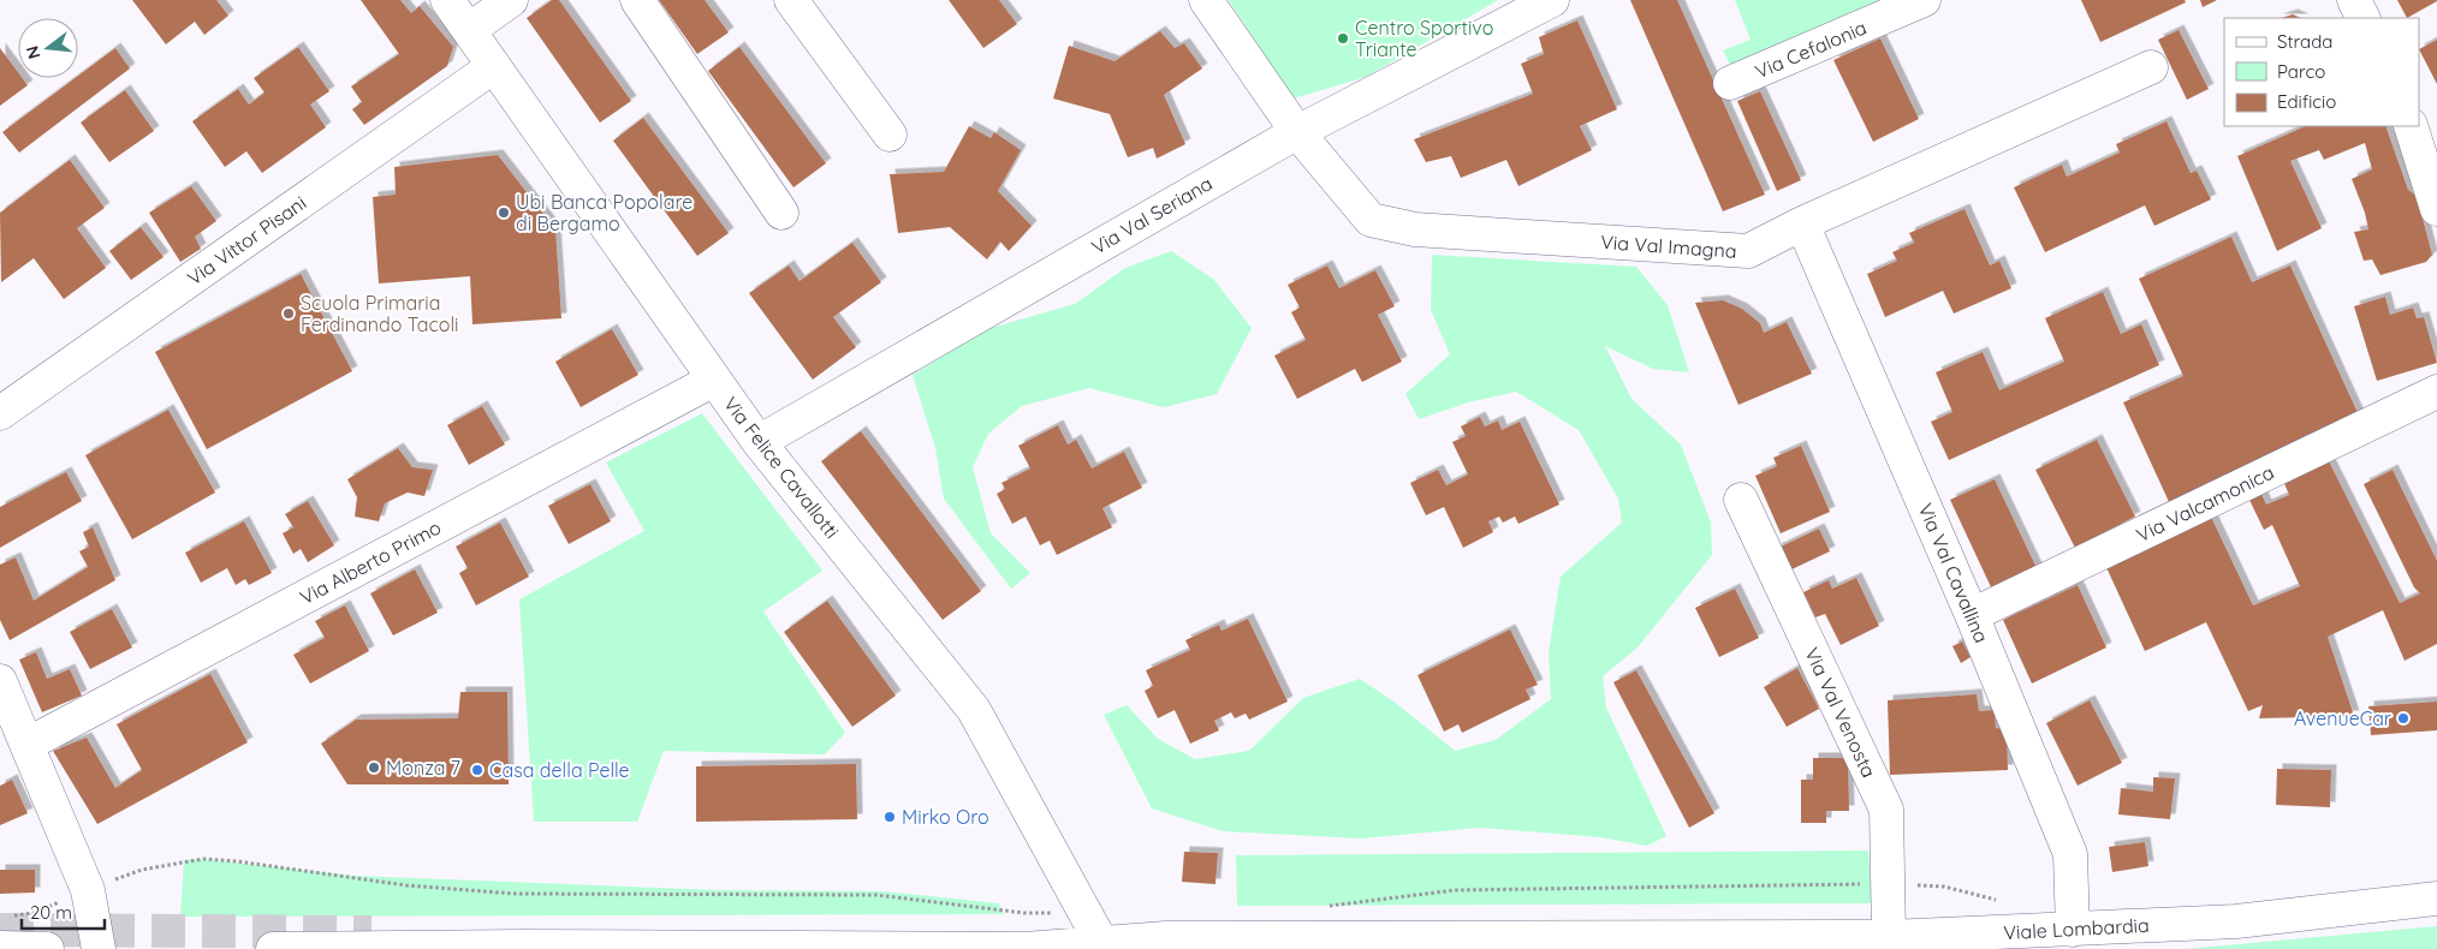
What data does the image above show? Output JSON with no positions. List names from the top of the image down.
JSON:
{
  "streets": {
    "street": [
      "Via Cefalonia",
      "Via Val Seriana",
      "Via Vittor Pisani",
      "Via Val Imagna",
      "Via Felice Cavallotti",
      "Via Valcamonica",
      "Via Alberto Primo",
      "Via Val Cavallina",
      "Via Val Venosta",
      "Viale Lombardia"
    ]
  },
  "crossings": [
    ["Via Val Seriana", "Via Val Imagna"],
    ["Via Val Seriana", "Via Felice Cavallotti"],
    ["Via Vittor Pisani", "Via Felice Cavallotti"],
    ["Via Val Imagna", "Via Val Cavallina"],
    ["Via Felice Cavallotti", "Via Alberto Primo"],
    ["Via Felice Cavallotti", "Viale Lombardia"],
    ["Via Valcamonica", "Via Val Cavallina"],
    ["Via Val Cavallina", "Viale Lombardia"],
    ["Via Val Venosta", "Viale Lombardia"]
  ],
  "places": [
    "Centro Sportivo Triante",
    "Ubi Banca Popolare di Bergamo",
    "Scuola Primaria Ferdinando Tacoli",
    "AvenueCar",
    "Monza 7",
    "Casa della Pelle",
    "Mirko Oro"
  ],
  "legend": ["Strada", "Parco", "Edificio"],
  "scale_bar": "20 m",
  "north": "left"
}
